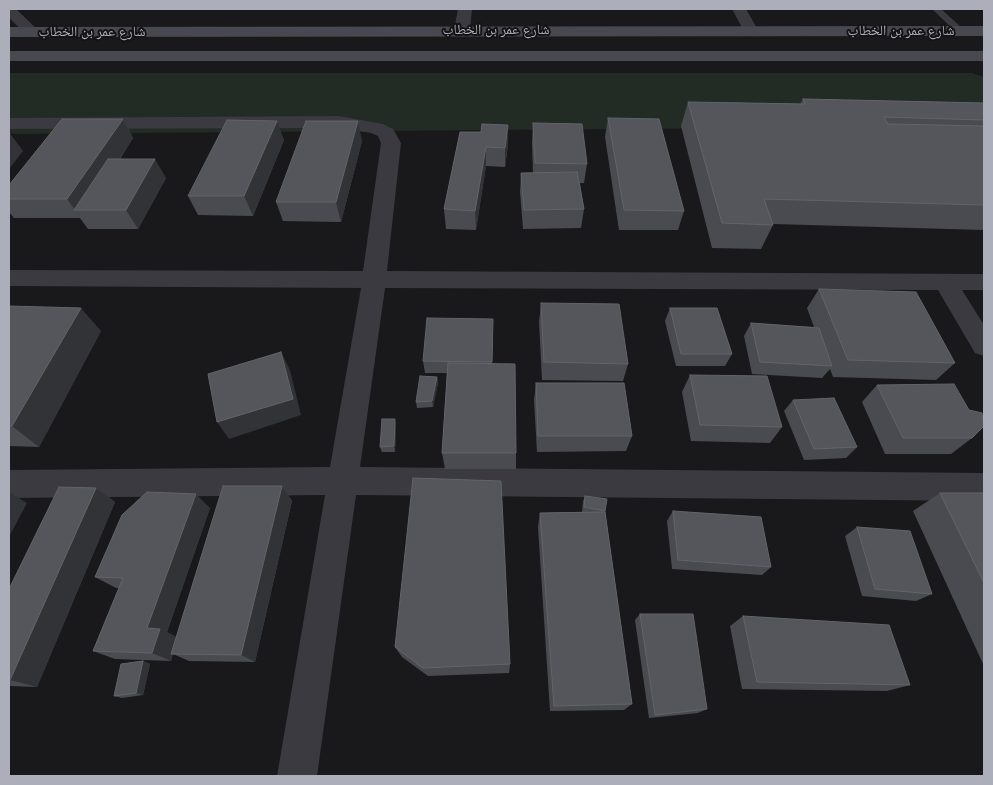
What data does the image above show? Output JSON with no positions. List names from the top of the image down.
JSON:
{
  "streets": {
    "street": ["شارع عمر بن الخطاب"]
  }
}
